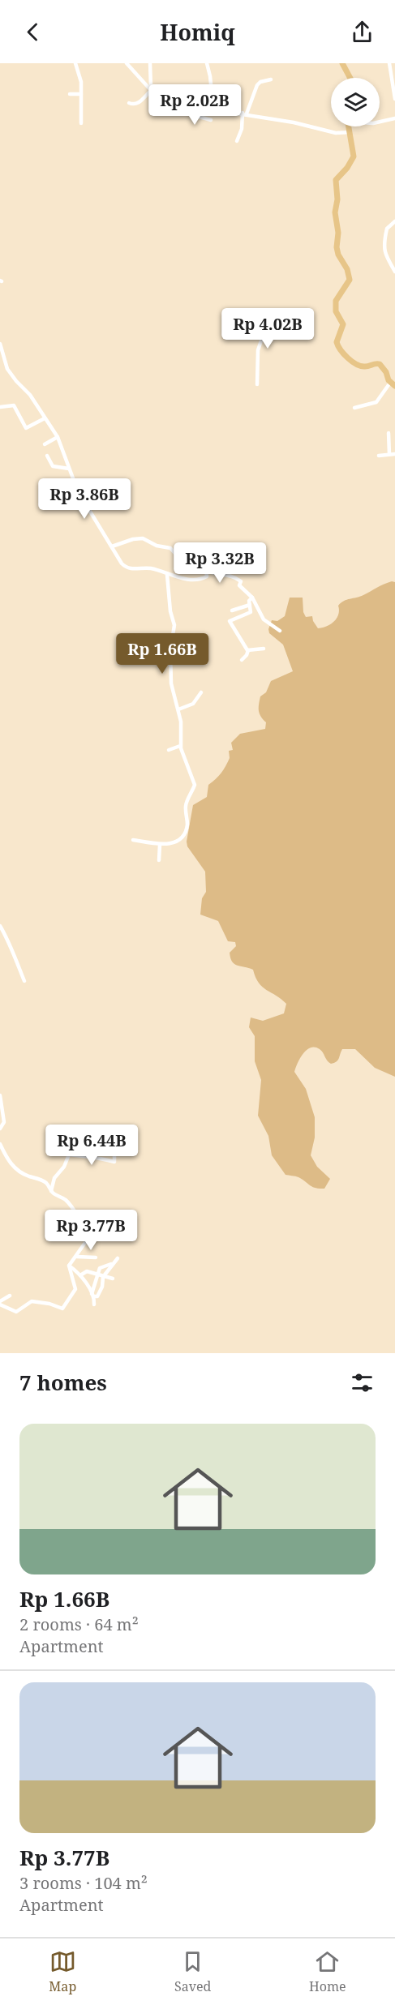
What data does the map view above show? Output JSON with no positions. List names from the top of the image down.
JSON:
{
  "page": {
    "header": "Homiq",
    "price": [
      "Rp 2.02B",
      "Rp 4.02B",
      "Rp 3.86B",
      "Rp 3.32B",
      "Rp 1.66B",
      "Rp 6.44B",
      "Rp 3.77B"
    ],
    "heading": "7 homes",
    "list": [
      {
        "name": "Rp 1.66B",
        "note": "2 rooms · 64 m² · Apartment"
      },
      {
        "name": "Rp 3.77B",
        "note": "3 rooms · 104 m² · Apartment"
      }
    ],
    "tabs": ["Map", "Saved", "Home"]
  }
}
